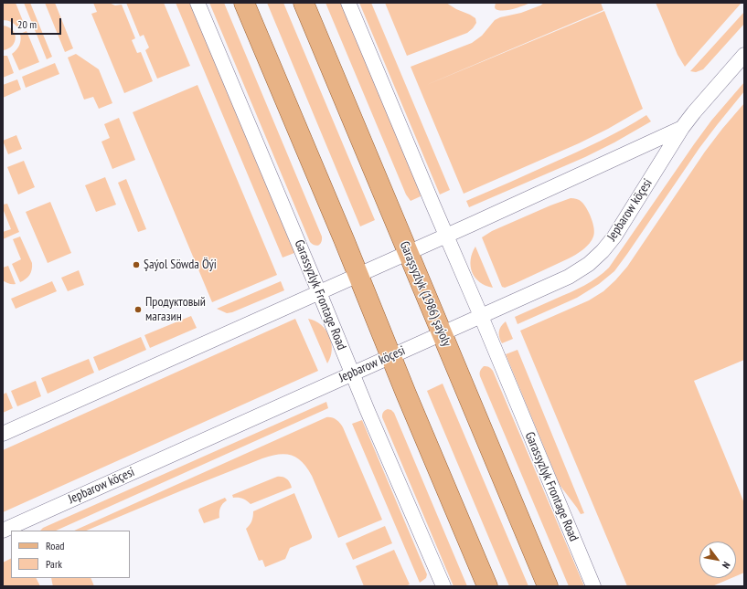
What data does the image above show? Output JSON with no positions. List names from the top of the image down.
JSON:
{
  "streets": {
    "main road": ["Garaşsyzlyk (1986) şaýoly"],
    "street": ["Jepbarow köçesi", "Garassyzlyk Frontage Road"]
  },
  "crossings": [
    ["Jepbarow köçesi", "Garaşsyzlyk (1986) şaýoly"],
    ["Jepbarow köçesi", "Garassyzlyk Frontage Road"]
  ],
  "places": ["Şaýol Söwda Öýi", "Продуктовый магазин"],
  "legend": ["Road", "Park"],
  "scale_bar": "20 m",
  "north": "bottom right"
}
